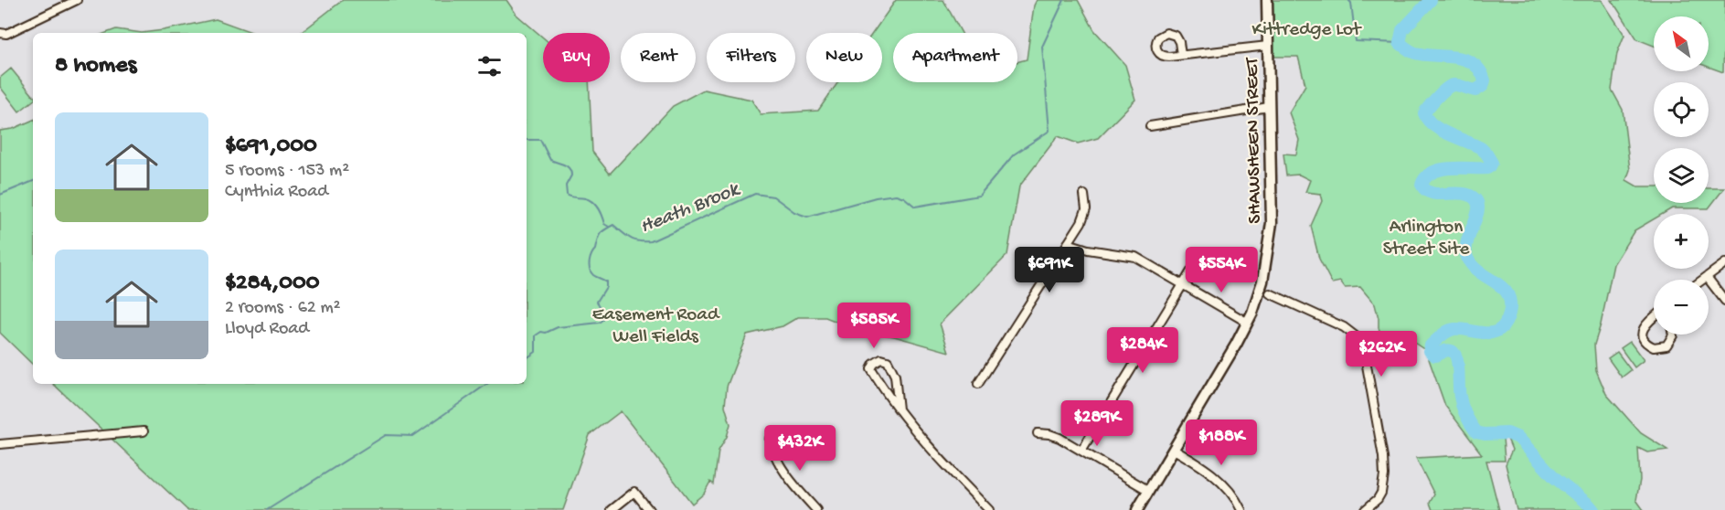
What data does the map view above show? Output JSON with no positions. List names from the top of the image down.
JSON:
{
  "streets": {
    "main road": ["SHAWSHEEN STREET"]
  },
  "water": ["Heath Brook"],
  "parks": ["Kittredge Lot", "Arlington Street Site", "Easement Road Well Fields"],
  "north": "top left",
  "page": {
    "map_buttons": ["+", "−"],
    "chip": [
      "Buy",
      "Rent",
      "Filters",
      "New",
      "Apartment"
    ],
    "heading": "8 homes",
    "list": [
      {
        "name": "$691,000",
        "note": "5 rooms · 153 m² · Cynthia Road"
      },
      {
        "name": "$284,000",
        "note": "2 rooms · 62 m² · Lloyd Road"
      }
    ],
    "price": [
      "$691K",
      "$554K",
      "$585K",
      "$284K",
      "$262K",
      "$289K",
      "$188K",
      "$432K"
    ]
  }
}
